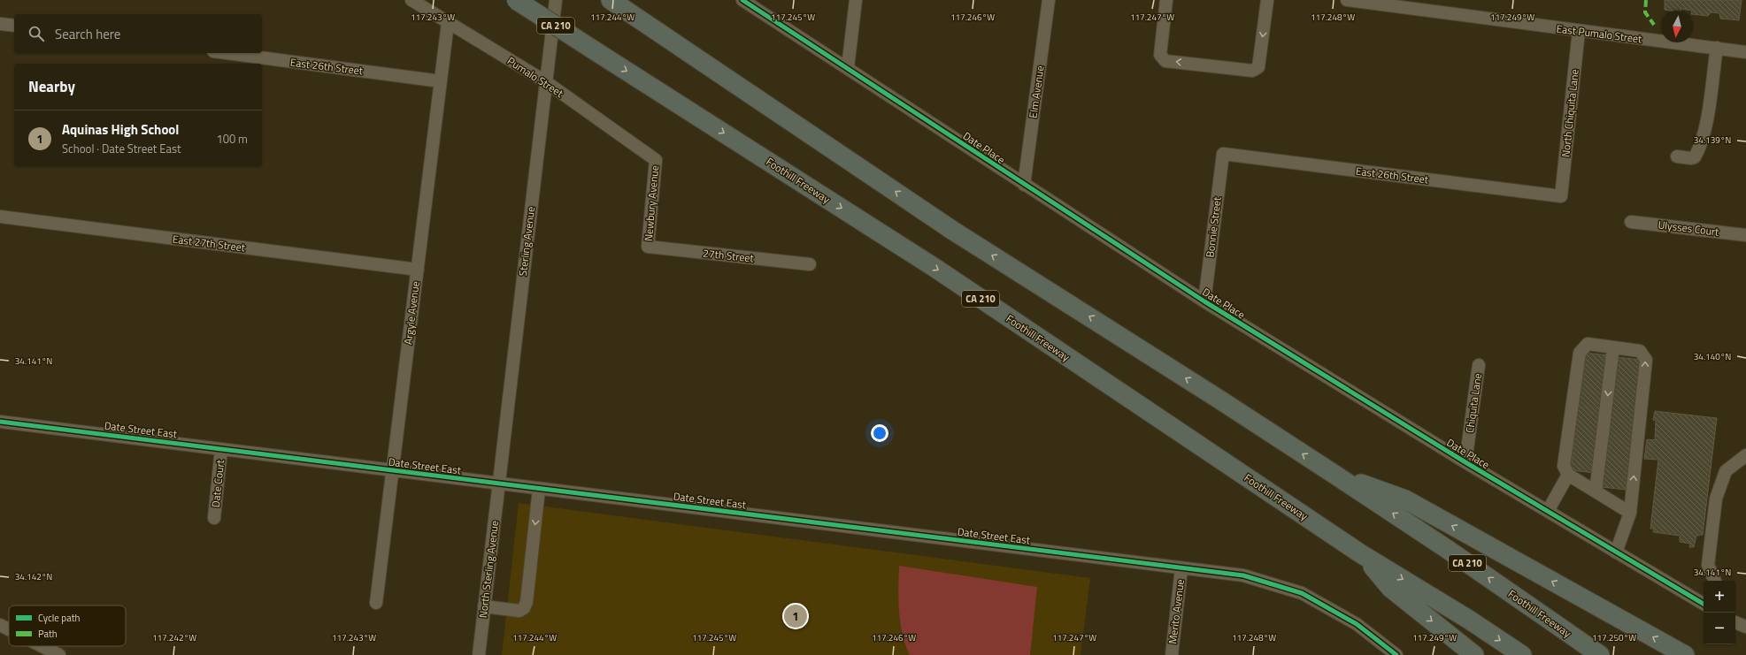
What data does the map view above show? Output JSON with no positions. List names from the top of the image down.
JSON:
{
  "streets": {
    "highway": ["CA 210", "Foothill Freeway"],
    "street": [
      "East Pumalo Street",
      "East 26th Street",
      "Pumalo Street",
      "Elm Avenue",
      "North Chiquita Lane",
      "Date Place",
      "Newbury Avenue",
      "Bonnie Street",
      "Ulysses Court",
      "Sterling Avenue",
      "East 27th Street",
      "27th Street",
      "Argyle Avenue",
      "Chiquita Lane",
      "Date Street East",
      "Date Court",
      "North Sterling Avenue",
      "Merito Avenue"
    ]
  },
  "crossings": [
    ["East Pumalo Street", "North Chiquita Lane"],
    ["East 26th Street", "North Chiquita Lane"],
    ["East 26th Street", "Bonnie Street"],
    ["East 26th Street", "Argyle Avenue"],
    ["Pumalo Street", "Newbury Avenue"],
    ["Pumalo Street", "Sterling Avenue"],
    ["Pumalo Street", "Argyle Avenue"],
    ["Elm Avenue", "Date Place"],
    ["Date Place", "Bonnie Street"],
    ["Date Place", "Chiquita Lane"],
    ["Newbury Avenue", "27th Street"],
    ["Sterling Avenue", "Date Street East"],
    ["Sterling Avenue", "North Sterling Avenue"],
    ["East 27th Street", "Argyle Avenue"],
    ["Argyle Avenue", "Date Street East"],
    ["Date Street East", "Date Court"],
    ["Date Street East", "North Sterling Avenue"],
    ["Date Street East", "Merito Avenue"]
  ],
  "legend": ["Cycle path", "Path"],
  "north": "bottom",
  "page": {
    "search": "Search here",
    "heading": "Nearby",
    "list": [
      {
        "mark": "1",
        "name": "Aquinas High School",
        "note": "School · Date Street East",
        "value": "100 m"
      }
    ],
    "map_buttons": ["+", "−"],
    "pins": "1"
  },
  "coordinates": [
    "117.243°W",
    "117.244°W",
    "117.245°W",
    "117.246°W",
    "117.247°W",
    "117.248°W",
    "117.249°W",
    "34.139°N",
    "34.140°N",
    "34.141°N",
    "34.142°N",
    "117.242°W",
    "117.250°W"
  ]
}
